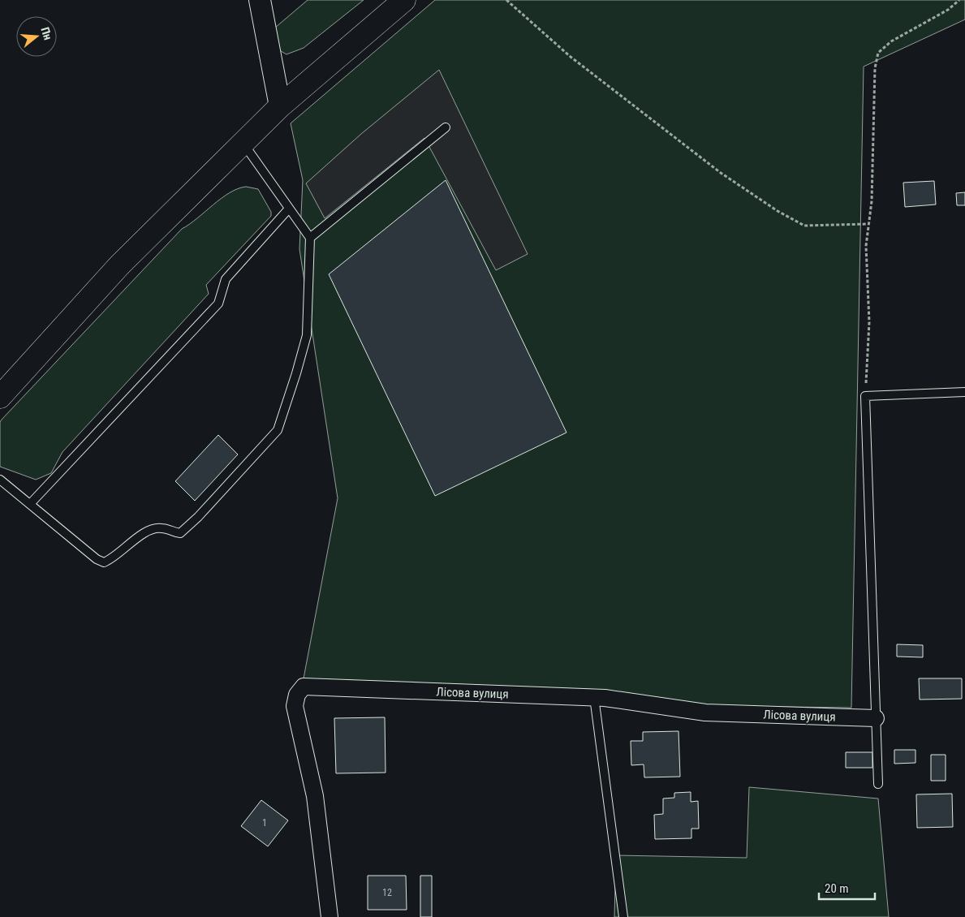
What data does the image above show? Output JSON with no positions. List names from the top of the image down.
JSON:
{
  "streets": {
    "street": ["Лісова вулиця"]
  },
  "house_numbers": ["1", "12"],
  "scale_bar": "20 m",
  "north": "right"
}
